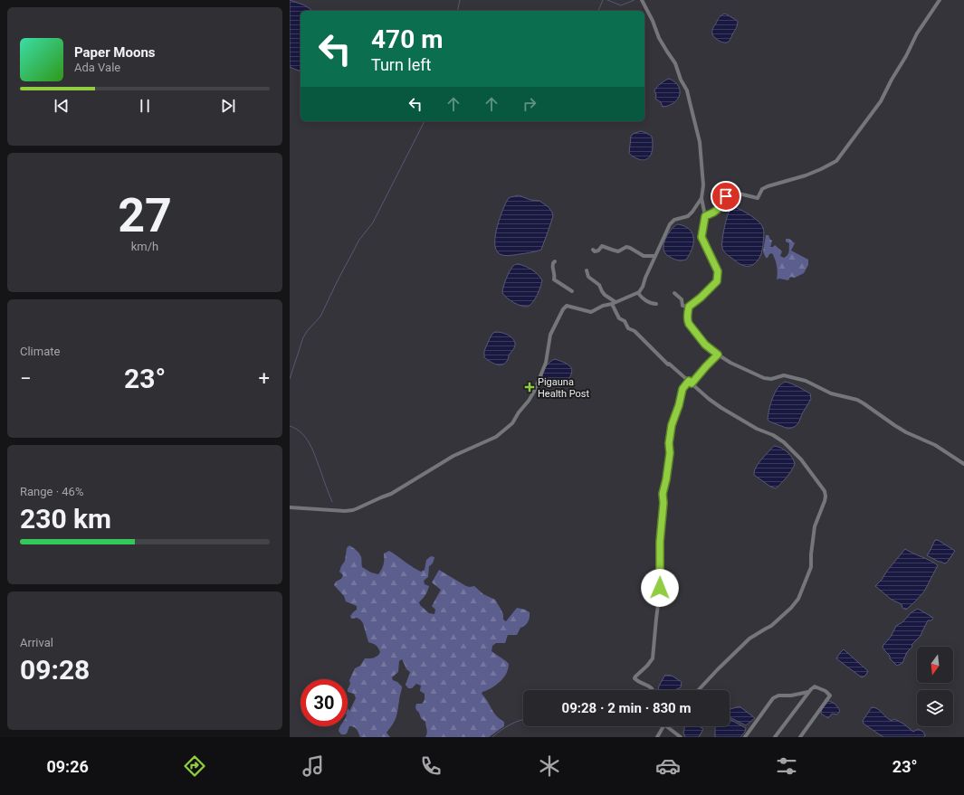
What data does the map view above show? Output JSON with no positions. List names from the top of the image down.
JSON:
{
  "places": {
    "health": ["Pigauna Health Post"]
  },
  "north": "bottom",
  "page": {
    "turn": ["470 m", "Turn left"],
    "song": ["Paper Moons", "Ada Vale"],
    "tile": [
      ["27", "km/h"],
      "Climate",
      ["Range · 46%", "230 km"],
      ["Arrival", "09:28"]
    ],
    "heat": ["−", "23°", "+"],
    "limit": "30",
    "trip": "09:28 · 2 min · 830 m",
    "tabs": ["09:26", "23°"]
  }
}
